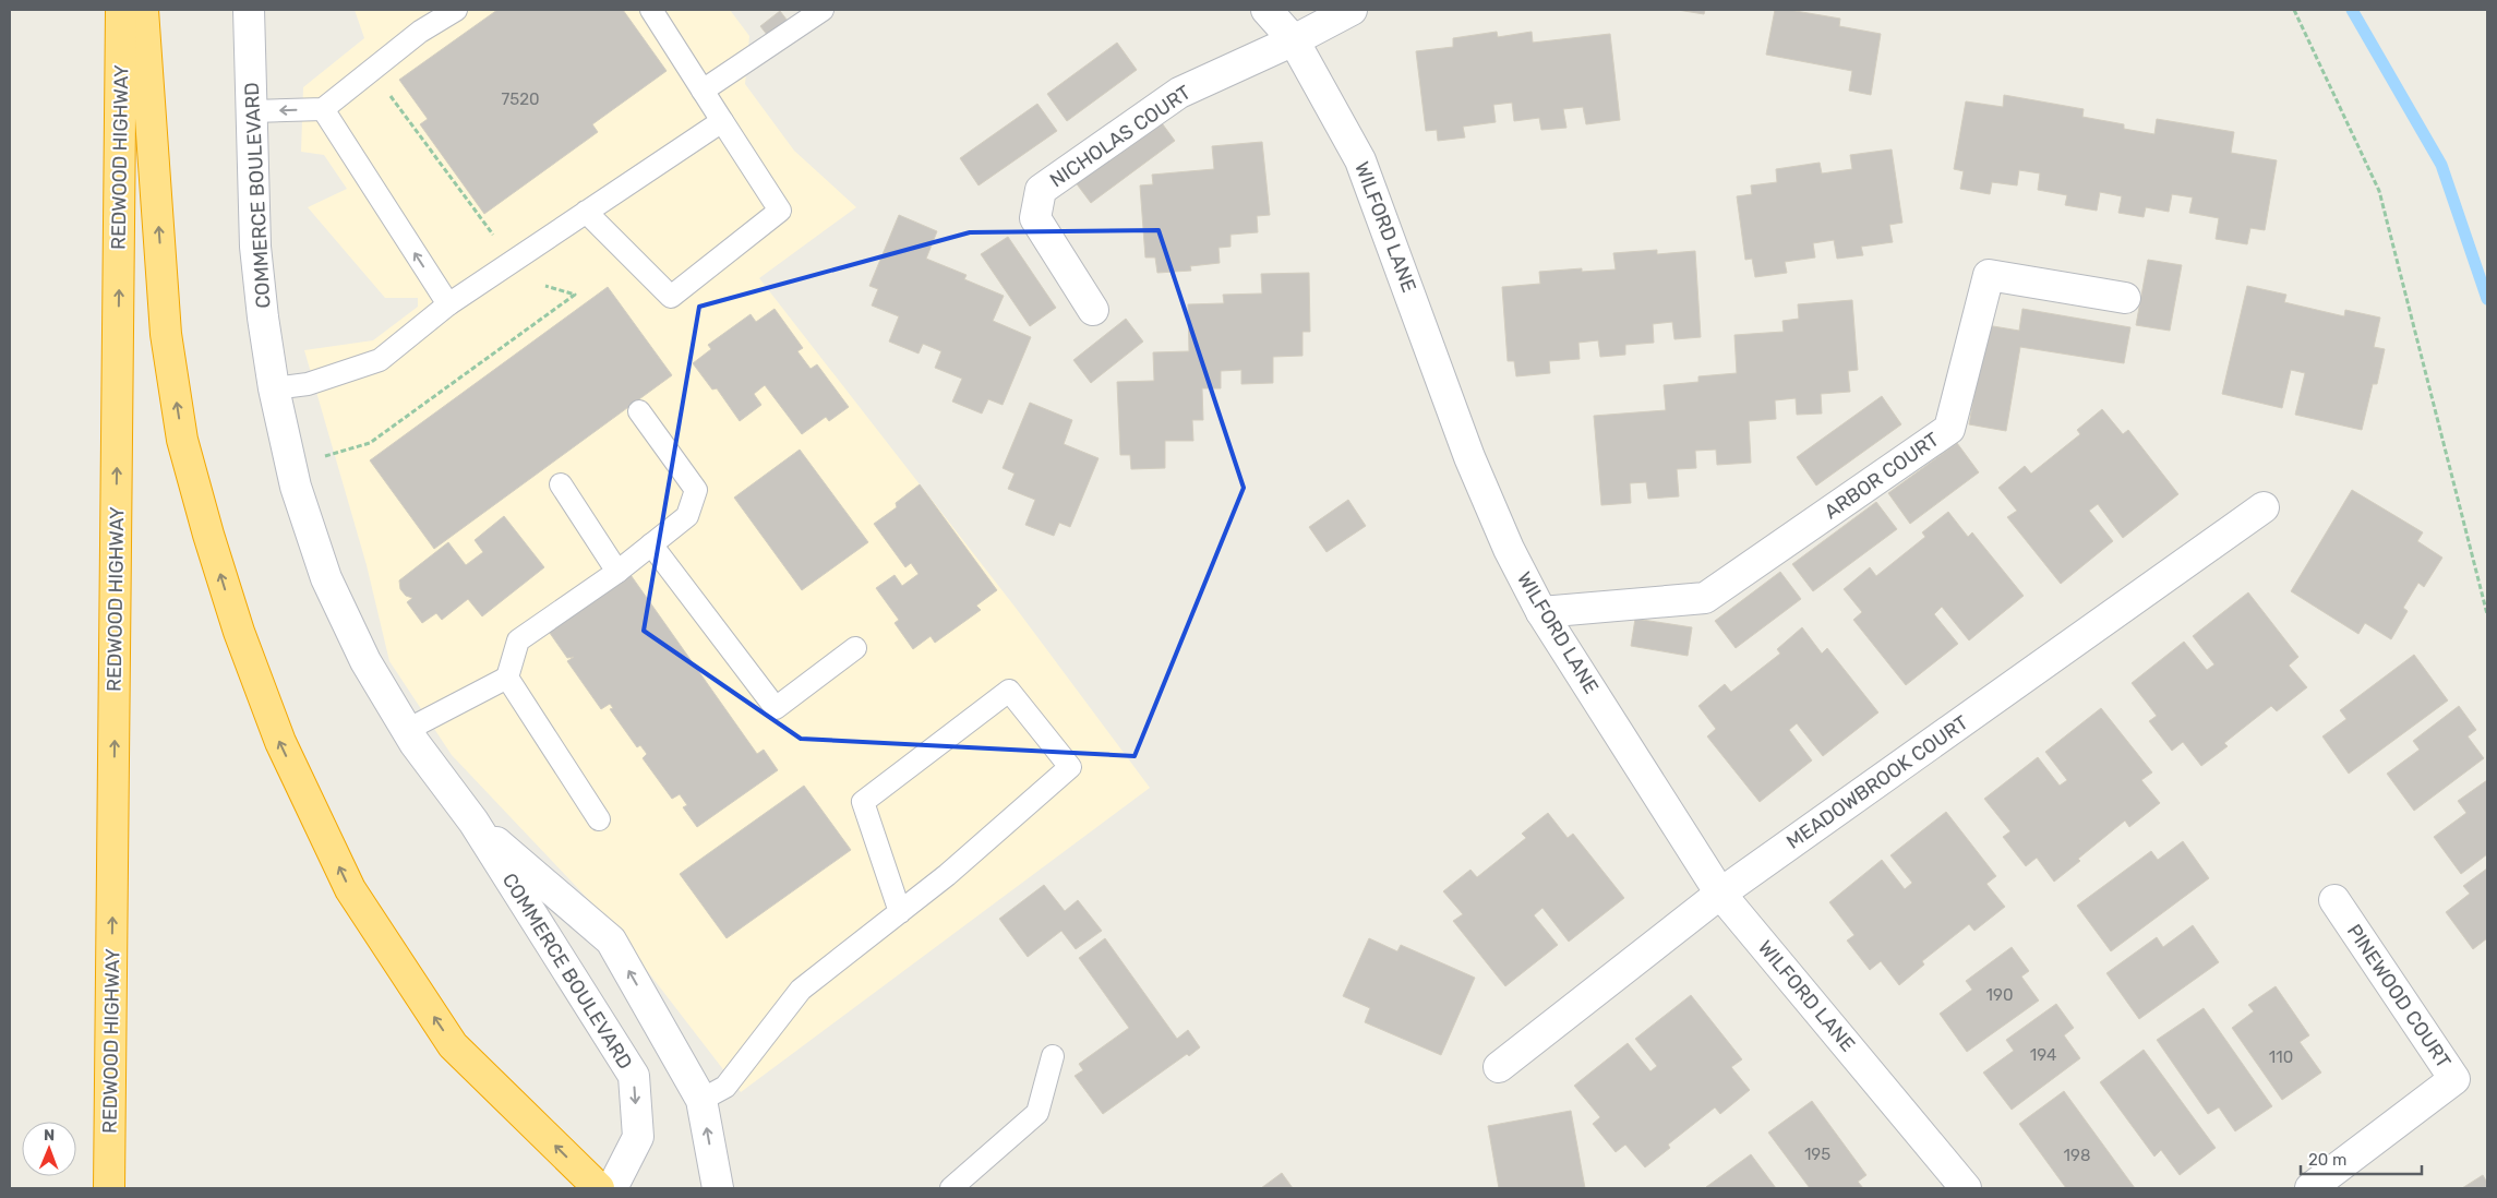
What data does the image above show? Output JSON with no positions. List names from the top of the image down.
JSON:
{
  "streets": {
    "highway": ["REDWOOD HIGHWAY"],
    "street": [
      "NICHOLAS COURT",
      "COMMERCE BOULEVARD",
      "WILFORD LANE",
      "ARBOR COURT",
      "MEADOWBROOK COURT",
      "PINEWOOD COURT"
    ]
  },
  "crossings": [
    ["NICHOLAS COURT", "WILFORD LANE"],
    ["WILFORD LANE", "ARBOR COURT"],
    ["WILFORD LANE", "MEADOWBROOK COURT"]
  ],
  "house_numbers": [
    "7520",
    "190",
    "194",
    "110",
    "195",
    "198"
  ],
  "scale_bar": "20 m",
  "north": "top"
}
